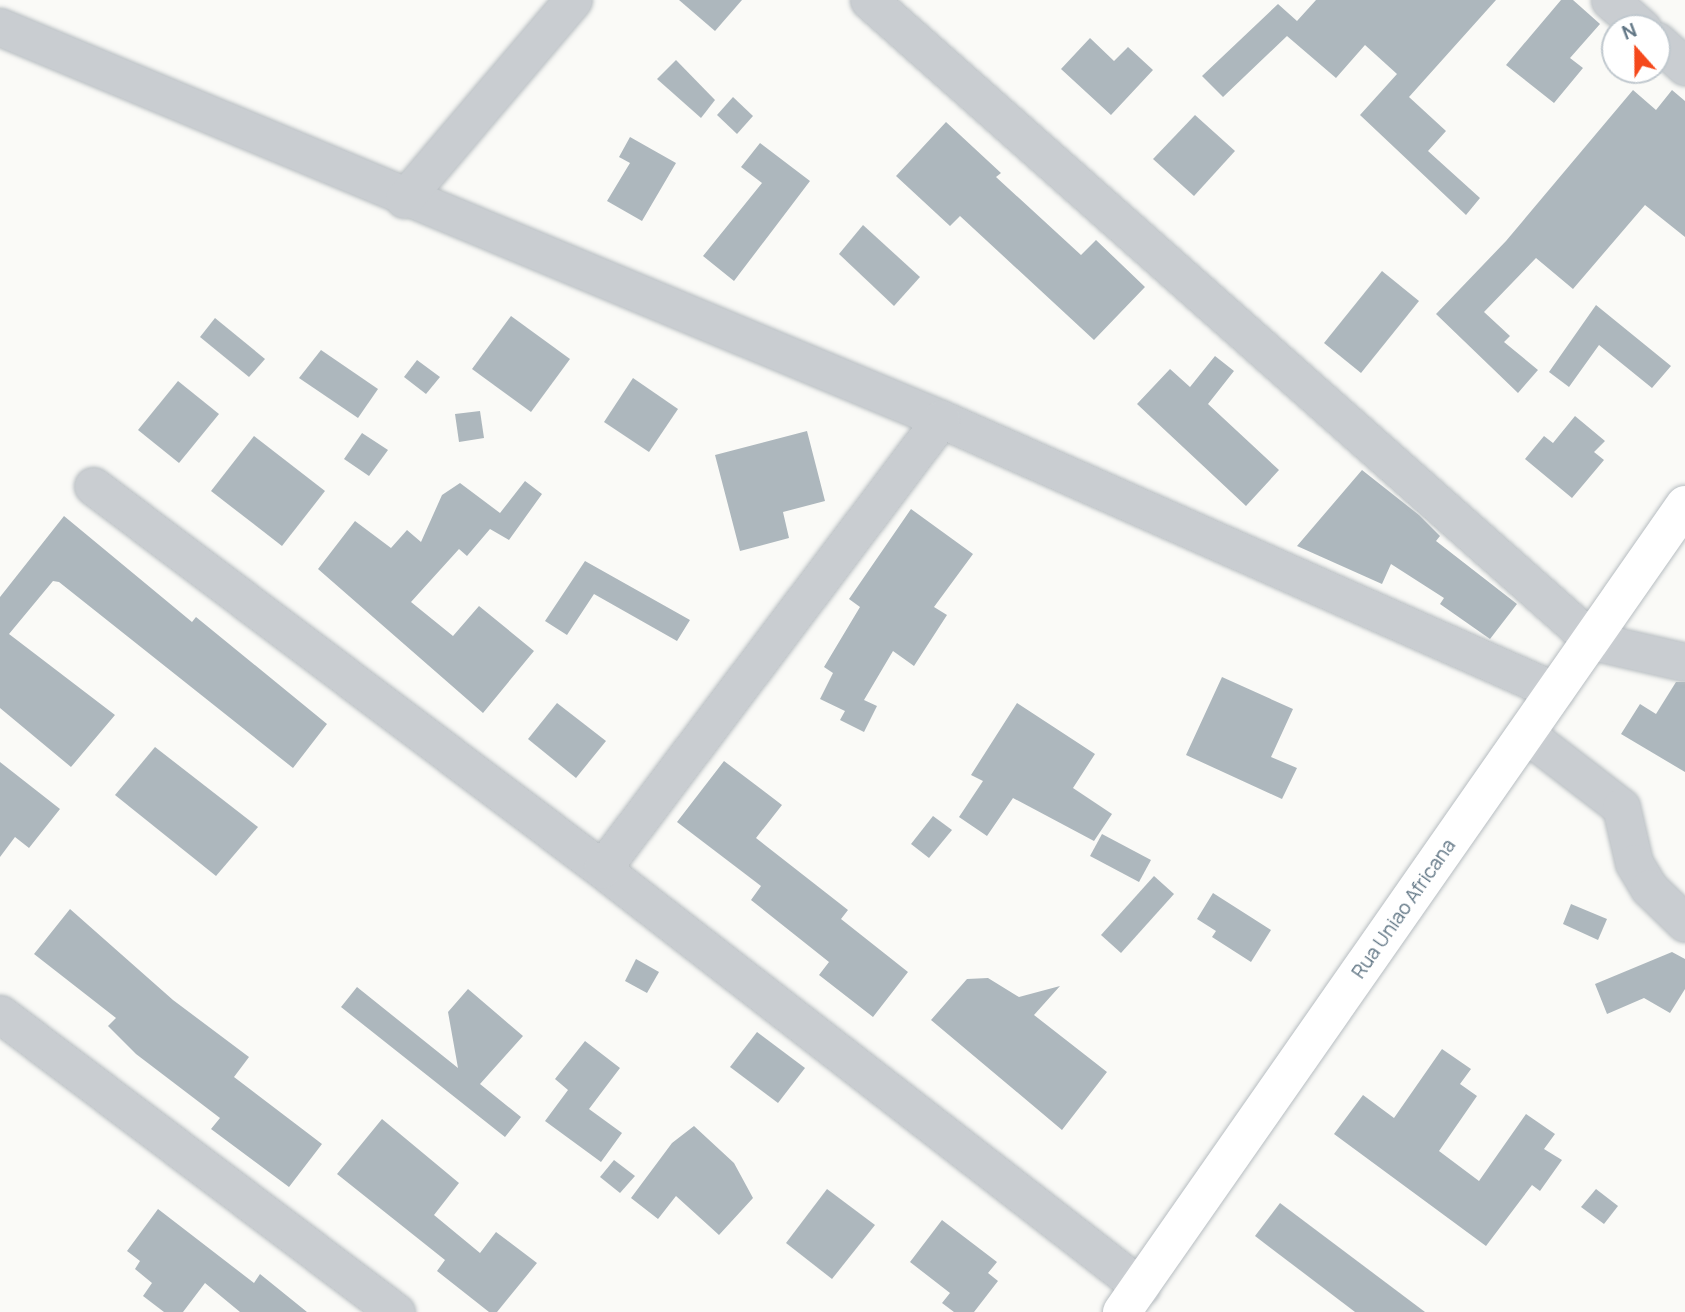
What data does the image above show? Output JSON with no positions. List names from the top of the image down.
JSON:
{
  "streets": {
    "main road": ["Rua Uniao Africana"]
  },
  "north": "top"
}
